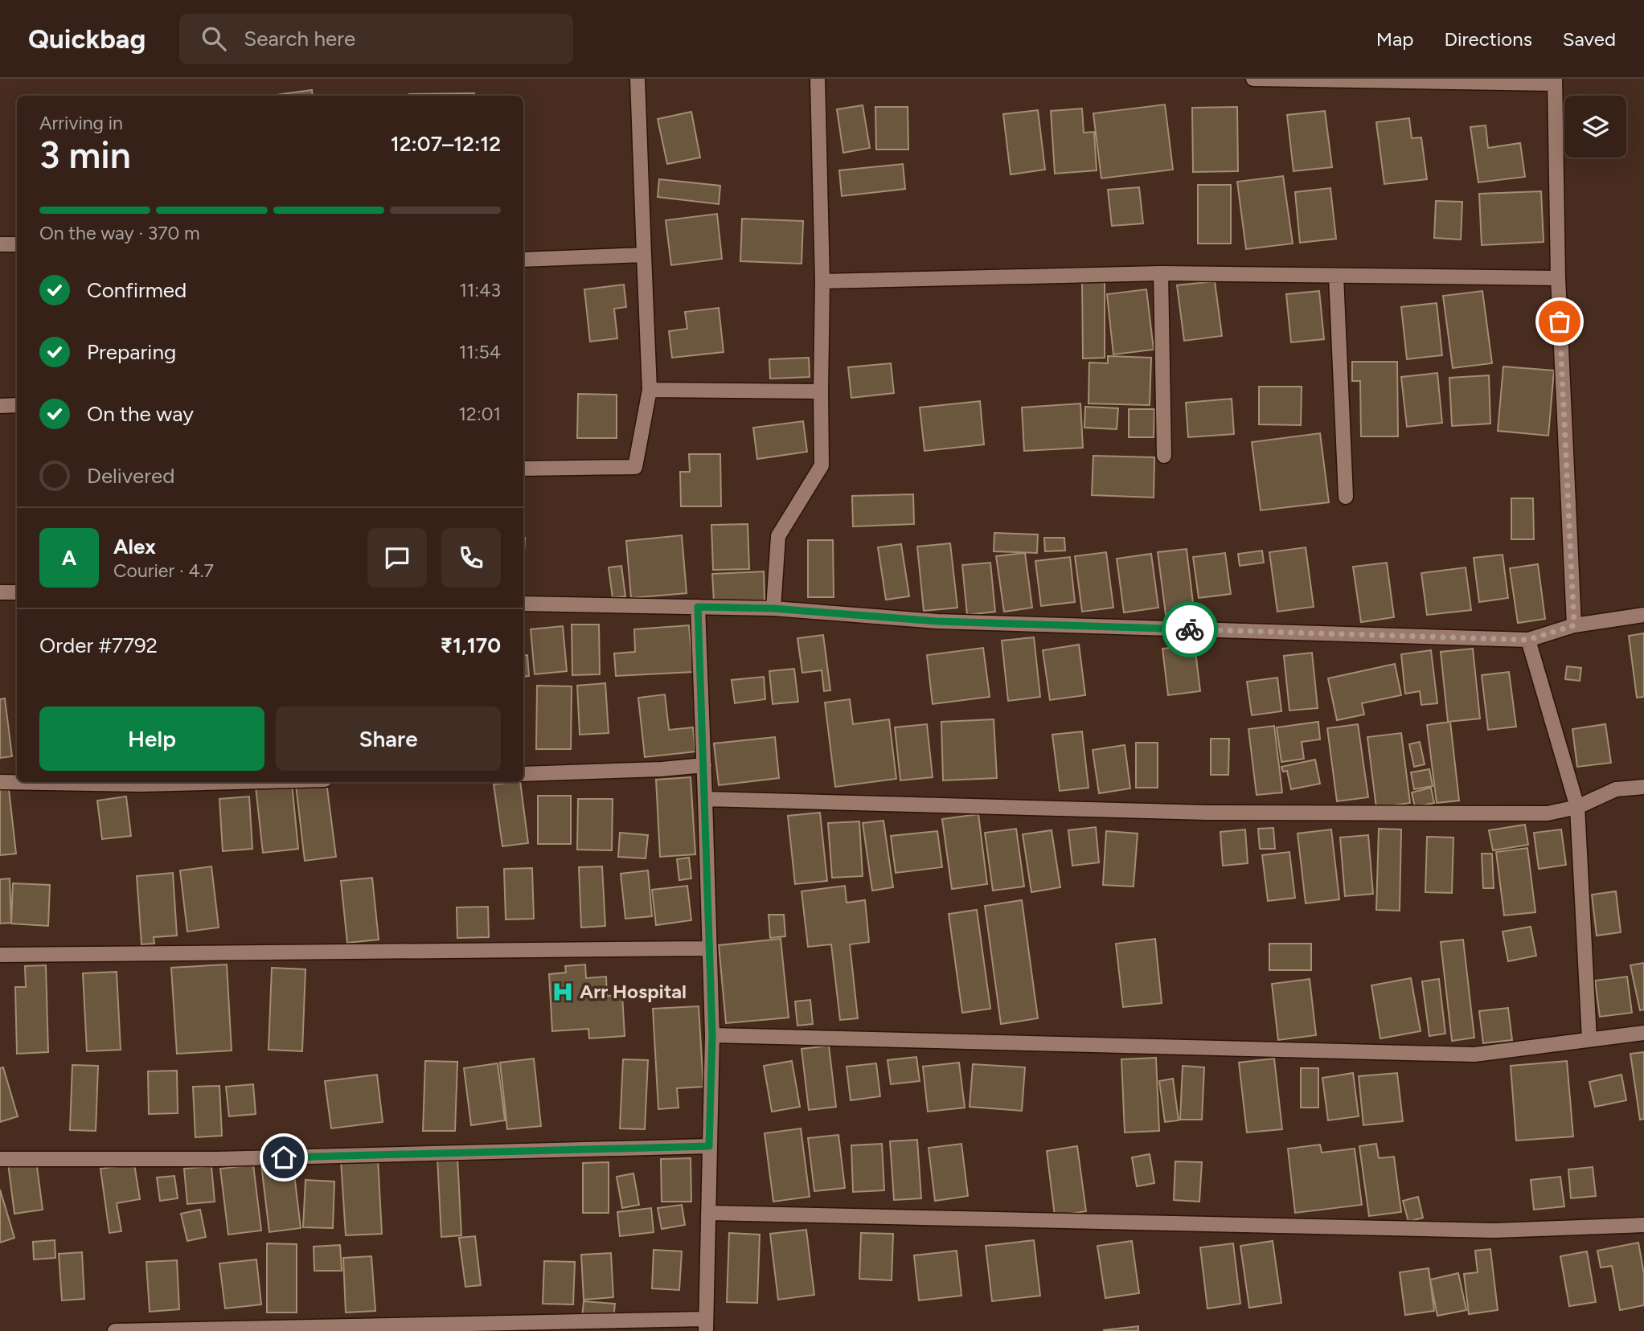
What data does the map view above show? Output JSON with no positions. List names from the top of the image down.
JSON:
{
  "places": {
    "hospital": ["Arr Hospital"]
  },
  "page": {
    "header": "Quickbag",
    "search": "Search here",
    "nav": ["Map", "Directions", "Saved"],
    "heading": ["3 min", "Arriving in", "12:07–12:12"],
    "panel": [
      "Alex",
      "Courier · 4.7",
      "Order #7792",
      "₹1,170"
    ],
    "bar": "On the way · 370 m",
    "list": [
      ["Confirmed", "11:43"],
      ["Preparing", "11:54"],
      ["On the way", "12:01"],
      "Delivered"
    ],
    "round": "A",
    "buttons": ["Help", "Share"]
  }
}
